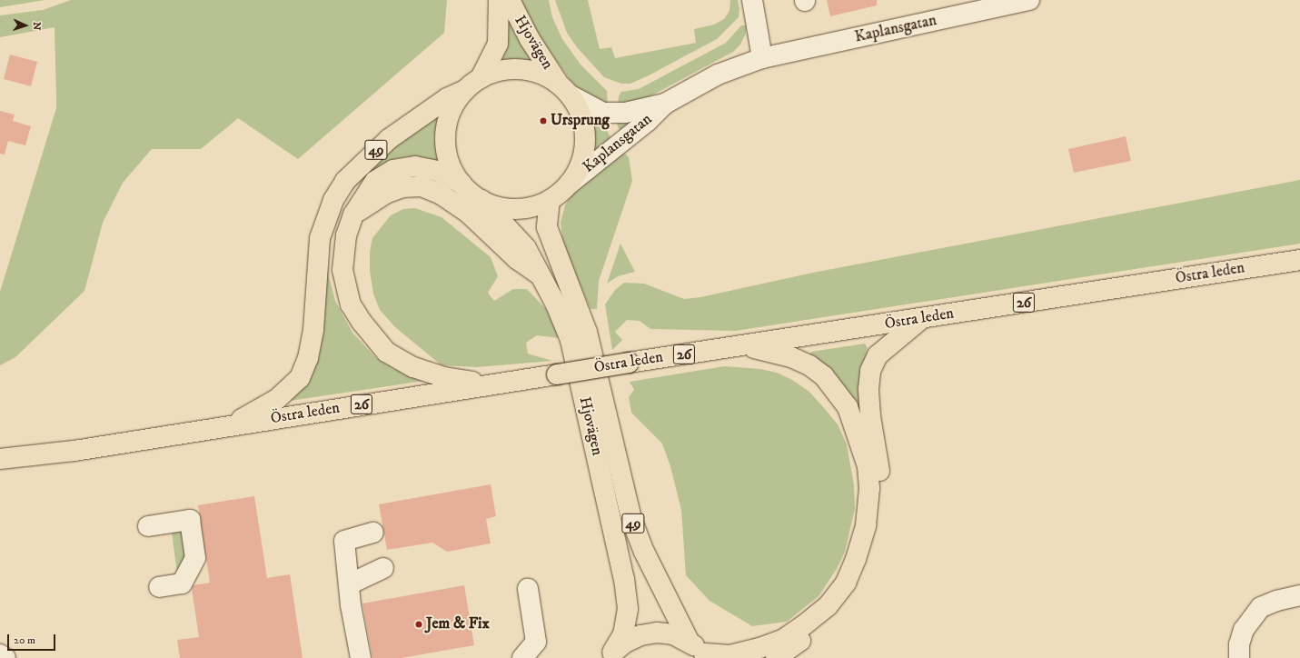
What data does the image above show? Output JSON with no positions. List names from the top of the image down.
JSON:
{
  "streets": {
    "main road": [
      "Hjovägen",
      "49",
      "Östra leden",
      "26"
    ],
    "street": ["Kaplansgatan"]
  },
  "crossings": [
    ["Kaplansgatan", "Hjovägen"],
    ["Kaplansgatan", "49"],
    ["Hjovägen", "49"],
    ["49", "Östra leden"]
  ],
  "places": ["Ursprung", "Jem & Fix"],
  "scale_bar": "20 m",
  "north": "right"
}
